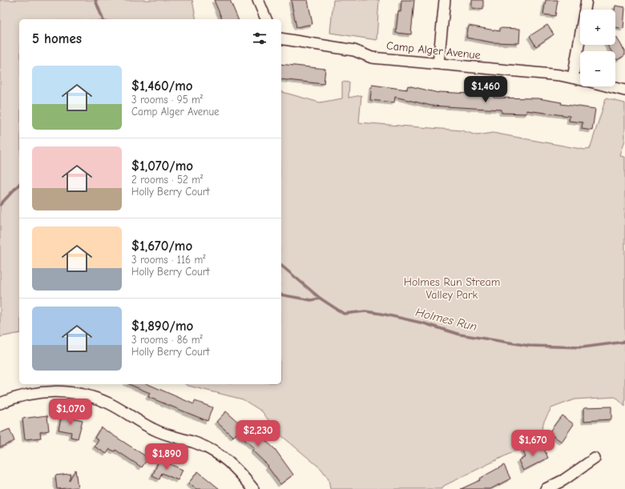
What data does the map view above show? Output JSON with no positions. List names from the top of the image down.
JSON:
{
  "streets": {
    "street": ["Camp Alger Avenue"]
  },
  "water": ["Holmes Run"],
  "parks": ["Holmes Run Stream Valley Park"],
  "page": {
    "map_buttons": ["+", "−"],
    "heading": "5 homes",
    "list": [
      {
        "name": "$1,460/mo",
        "note": "3 rooms · 95 m² · Camp Alger Avenue"
      },
      {
        "name": "$1,070/mo",
        "note": "2 rooms · 52 m² · Holly Berry Court"
      },
      {
        "name": "$1,670/mo",
        "note": "3 rooms · 116 m² · Holly Berry Court"
      },
      {
        "name": "$1,890/mo",
        "note": "3 rooms · 86 m² · Holly Berry Court"
      }
    ],
    "price": [
      "$1,460",
      "$1,070",
      "$2,230",
      "$1,670",
      "$1,890"
    ]
  }
}
